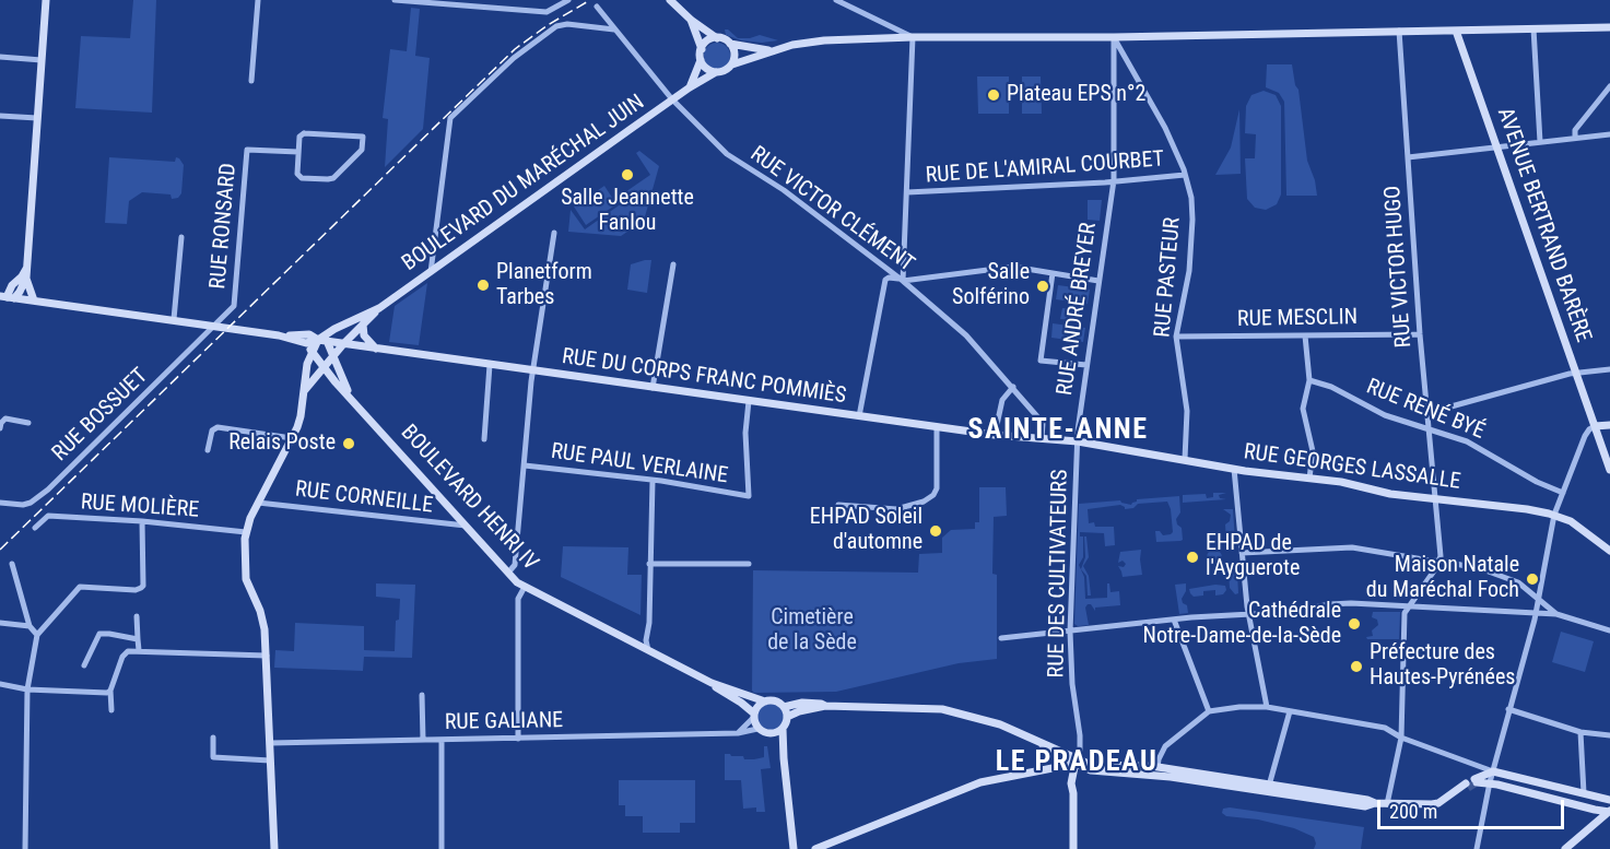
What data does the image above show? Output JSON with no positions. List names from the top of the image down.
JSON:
{
  "streets": {
    "main road": [
      "BOULEVARD DU MARÉCHAL JUIN",
      "AVENUE BERTRAND BARÈRE",
      "RUE DU CORPS FRANC POMMIÈS",
      "RUE GEORGES LASSALLE",
      "BOULEVARD HENRI IV"
    ],
    "street": [
      "RUE DE L'AMIRAL COURBET",
      "RUE VICTOR CLÉMENT",
      "RUE RONSARD",
      "RUE VICTOR HUGO",
      "RUE PASTEUR",
      "RUE ANDRÉ BREYER",
      "RUE MESCLIN",
      "RUE RENÉ BYÉ",
      "RUE BOSSUET",
      "RUE PAUL VERLAINE",
      "RUE CORNEILLE",
      "RUE MOLIÈRE",
      "RUE DES CULTIVATEURS",
      "RUE GALIANE"
    ]
  },
  "crossings": [
    ["RUE DE L'AMIRAL COURBET", "RUE PASTEUR"],
    ["RUE DE L'AMIRAL COURBET", "RUE ANDRÉ BREYER"],
    ["BOULEVARD DU MARÉCHAL JUIN", "RUE VICTOR CLÉMENT"],
    ["BOULEVARD DU MARÉCHAL JUIN", "RUE DU CORPS FRANC POMMIÈS"],
    ["BOULEVARD DU MARÉCHAL JUIN", "BOULEVARD HENRI IV"],
    ["RUE VICTOR CLÉMENT", "RUE DU CORPS FRANC POMMIÈS"],
    ["RUE RONSARD", "RUE BOSSUET"],
    ["RUE VICTOR HUGO", "RUE MESCLIN"],
    ["RUE VICTOR HUGO", "RUE RENÉ BYÉ"],
    ["RUE VICTOR HUGO", "RUE GEORGES LASSALLE"],
    ["RUE PASTEUR", "RUE ANDRÉ BREYER"],
    ["RUE PASTEUR", "RUE MESCLIN"],
    ["RUE PASTEUR", "RUE GEORGES LASSALLE"],
    ["RUE ANDRÉ BREYER", "RUE DU CORPS FRANC POMMIÈS"],
    ["RUE ANDRÉ BREYER", "RUE GEORGES LASSALLE"],
    ["RUE ANDRÉ BREYER", "RUE DES CULTIVATEURS"],
    ["RUE DU CORPS FRANC POMMIÈS", "RUE BOSSUET"],
    ["RUE DU CORPS FRANC POMMIÈS", "RUE PAUL VERLAINE"],
    ["RUE DU CORPS FRANC POMMIÈS", "RUE GEORGES LASSALLE"],
    ["RUE DU CORPS FRANC POMMIÈS", "BOULEVARD HENRI IV"],
    ["RUE DU CORPS FRANC POMMIÈS", "RUE DES CULTIVATEURS"],
    ["RUE GEORGES LASSALLE", "RUE DES CULTIVATEURS"],
    ["RUE CORNEILLE", "BOULEVARD HENRI IV"],
    ["BOULEVARD HENRI IV", "RUE GALIANE"]
  ],
  "districts": ["SAINTE-ANNE", "LE PRADEAU"],
  "parks": ["Cimetière de la Sède"],
  "places": [
    "Plateau EPS n°2",
    "Salle Jeannette Fanlou",
    "Planetform Tarbes",
    "Salle Solférino",
    "Relais Poste",
    "EHPAD Soleil d'automne",
    "EHPAD de l'Ayguerote",
    "Maison Natale du Maréchal Foch",
    "Cathédrale Notre-Dame-de-la-Sède",
    "Préfecture des Hautes-Pyrénées"
  ],
  "scale_bar": "200 m"
}
